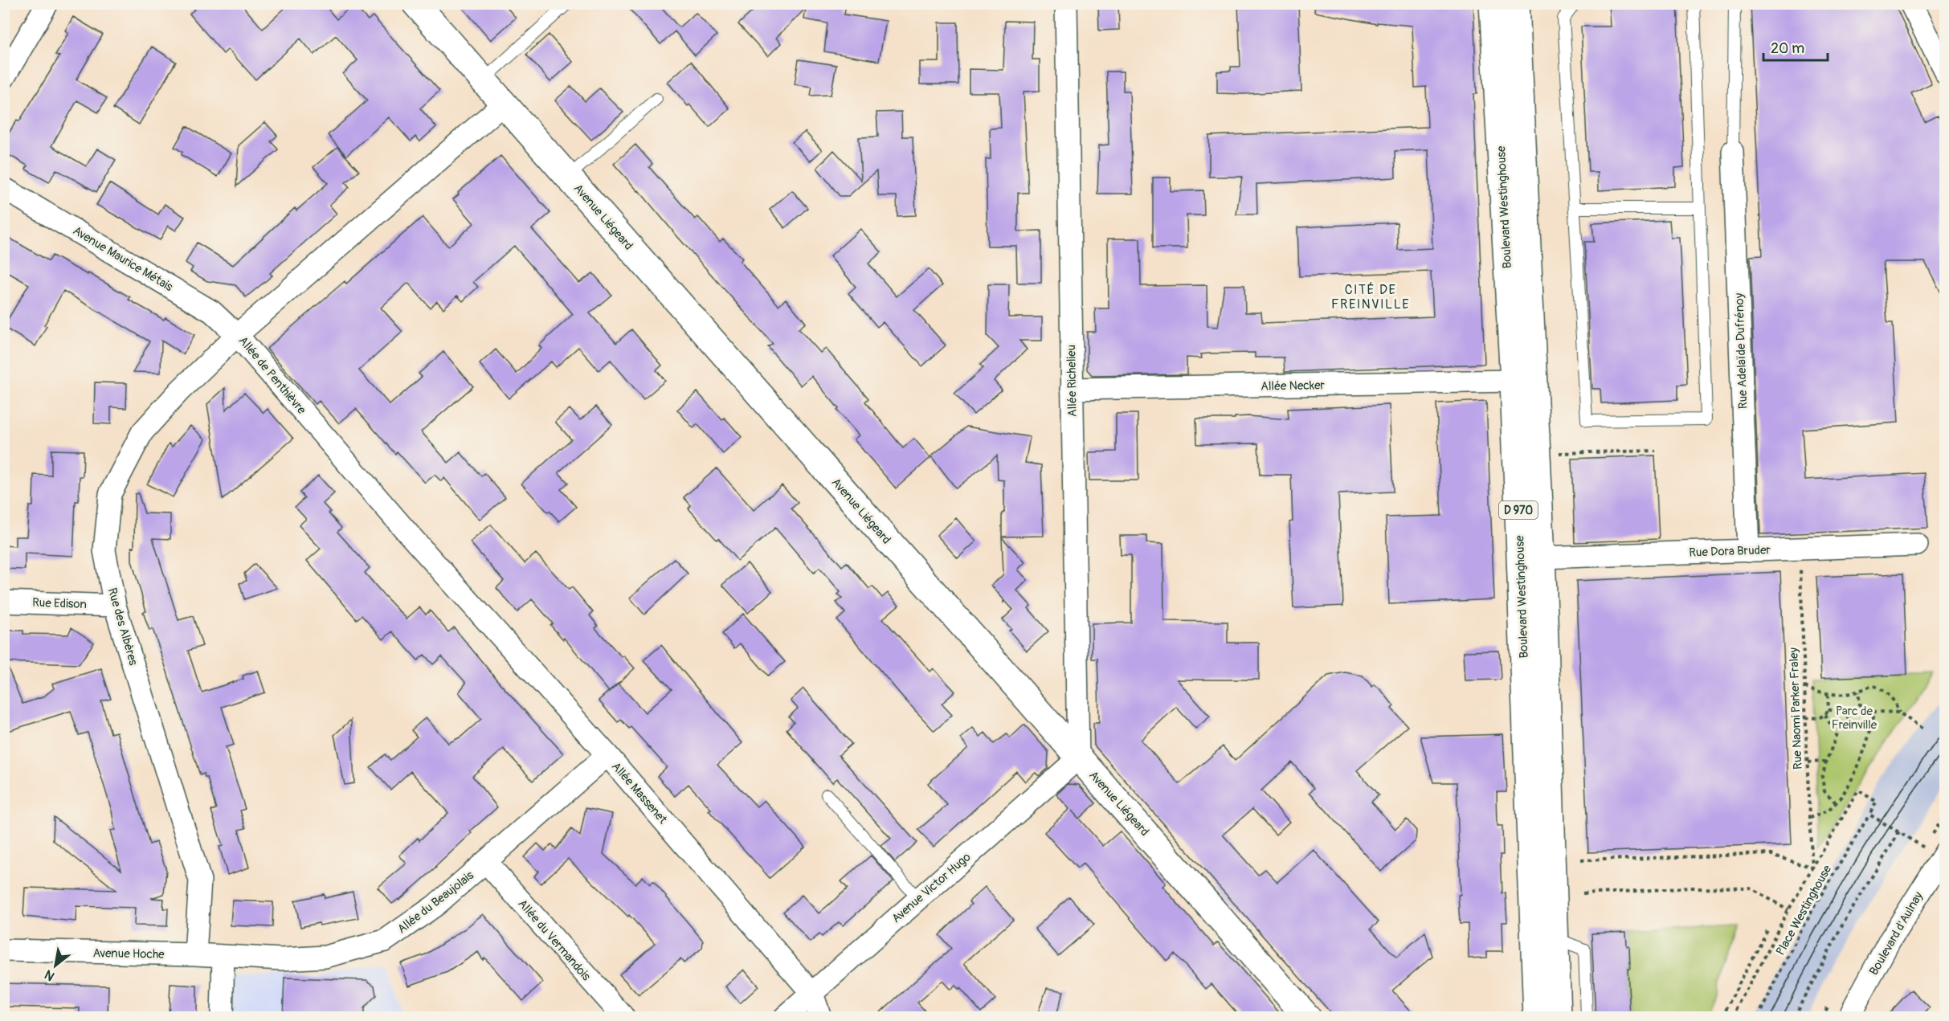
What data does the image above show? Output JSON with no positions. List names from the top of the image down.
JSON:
{
  "streets": {
    "main road": ["Boulevard Westinghouse", "Avenue Liégeard", "D 970"],
    "street": [
      "Avenue Maurice Métais",
      "Rue Adelaïde Dufrénoy",
      "Allée de Penthièvre",
      "Allée Richelieu",
      "Allée Necker",
      "Rue Dora Bruder",
      "Rue Edison",
      "Rue des Albères",
      "Allée Massenet",
      "Avenue Victor Hugo",
      "Allée du Beaujolais",
      "Boulevard d'Aulnay",
      "Allée du Vermandois",
      "Avenue Hoche"
    ],
    "path": ["Rue Naomi Parker Fraley", "Place Westinghouse"]
  },
  "crossings": [
    ["Boulevard Westinghouse", "Allée Necker"],
    ["Boulevard Westinghouse", "Rue Dora Bruder"],
    ["Avenue Liégeard", "Allée de Penthièvre"],
    ["Avenue Liégeard", "Allée Richelieu"],
    ["Avenue Liégeard", "Avenue Victor Hugo"],
    ["Avenue Maurice Métais", "Allée de Penthièvre"],
    ["Avenue Maurice Métais", "Rue des Albères"],
    ["Rue Adelaïde Dufrénoy", "Rue Dora Bruder"],
    ["Allée de Penthièvre", "Rue des Albères"],
    ["Allée de Penthièvre", "Allée Massenet"],
    ["Allée Richelieu", "Allée Necker"],
    ["Allée Richelieu", "Avenue Victor Hugo"],
    ["Rue Dora Bruder", "Rue Naomi Parker Fraley"],
    ["Rue Edison", "Rue des Albères"],
    ["Rue des Albères", "Allée du Beaujolais"],
    ["Rue des Albères", "Avenue Hoche"],
    ["Allée Massenet", "Avenue Victor Hugo"],
    ["Allée Massenet", "Allée du Beaujolais"],
    ["Allée du Beaujolais", "Allée du Vermandois"],
    ["Allée du Beaujolais", "Avenue Hoche"]
  ],
  "districts": ["CITÉ DE FREINVILLE"],
  "parks": ["Parc de Freinville"],
  "scale_bar": "20 m",
  "north": "bottom left"
}
